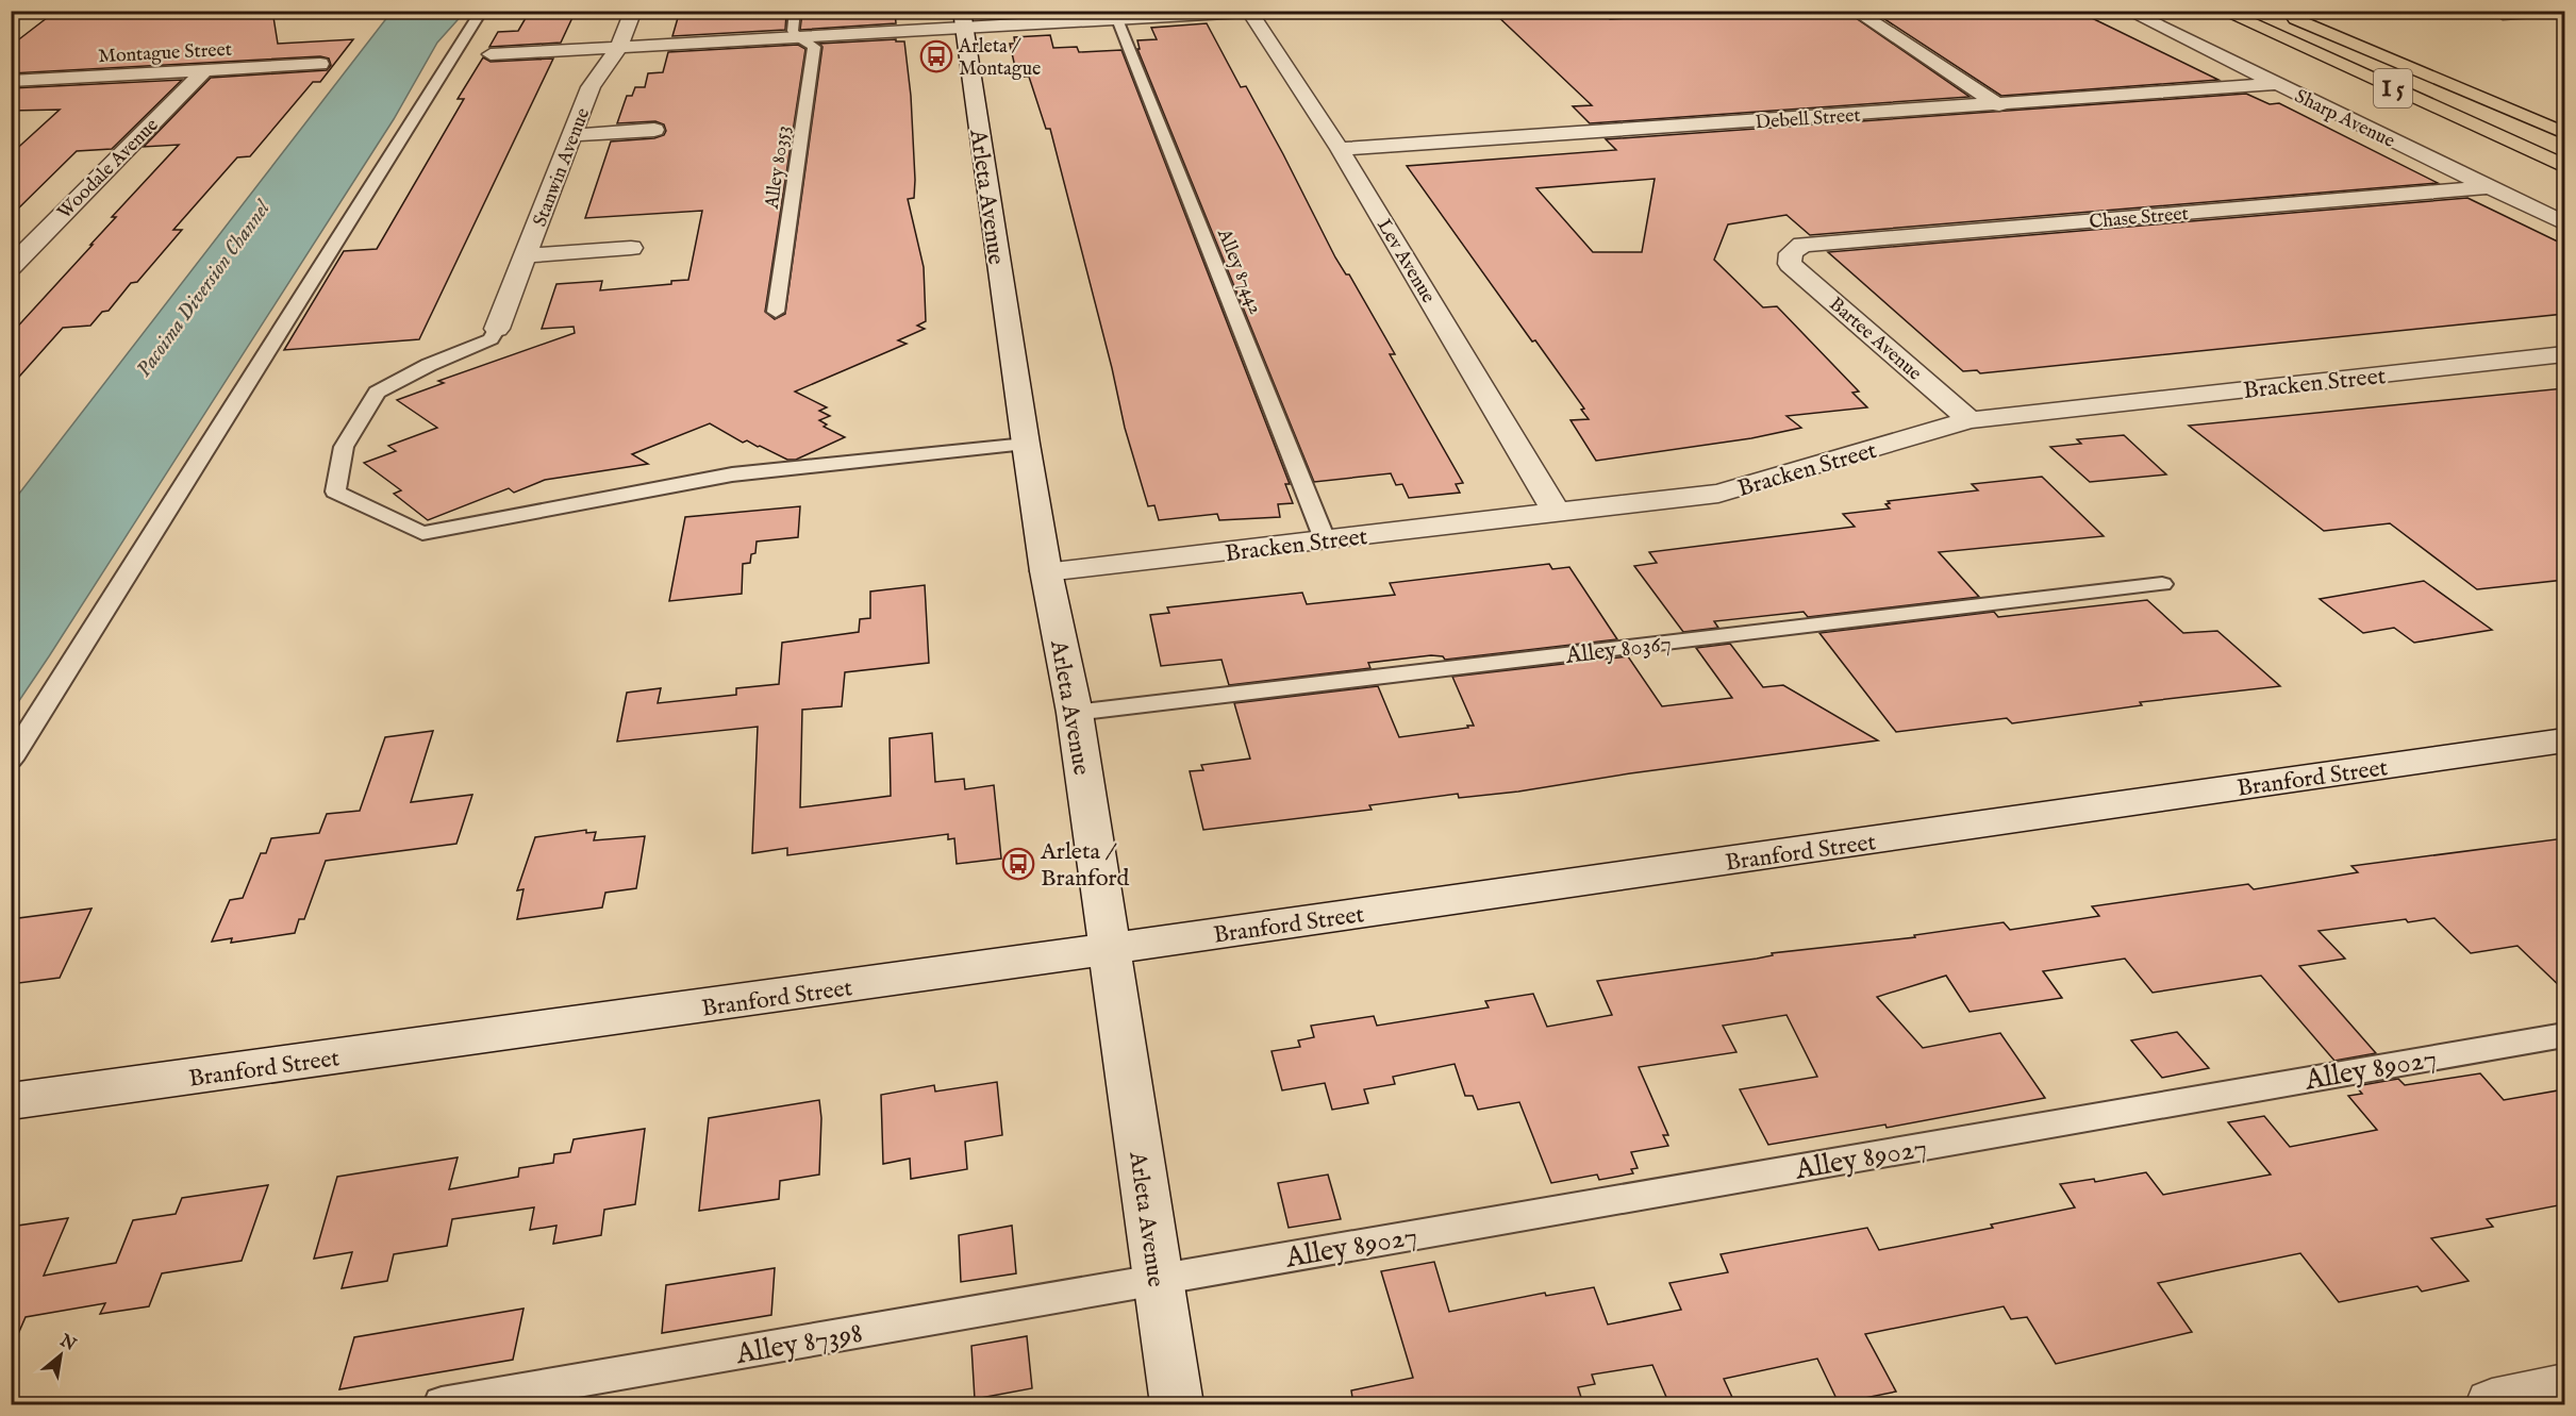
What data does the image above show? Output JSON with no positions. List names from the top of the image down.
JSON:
{
  "streets": {
    "highway": ["I 5"],
    "street": [
      "Montague Street",
      "Debell Street",
      "Sharp Avenue",
      "Stanwin Avenue",
      "Woodale Avenue",
      "Arleta Avenue",
      "Chase Street",
      "Lev Avenue",
      "Bartee Avenue",
      "Bracken Street",
      "Branford Street"
    ],
    "lane": [
      "Alley 80353",
      "Alley 87442",
      "Alley 80367",
      "Alley 89027",
      "Alley 87398"
    ]
  },
  "crossings": [
    ["Montague Street", "Woodale Avenue"],
    ["Debell Street", "Sharp Avenue"],
    ["Debell Street", "Lev Avenue"],
    ["Sharp Avenue", "Chase Street"],
    ["Arleta Avenue", "Bracken Street"],
    ["Arleta Avenue", "Alley 80367"],
    ["Arleta Avenue", "Branford Street"],
    ["Arleta Avenue", "Alley 89027"],
    ["Arleta Avenue", "Alley 87398"],
    ["Chase Street", "Bartee Avenue"],
    ["Lev Avenue", "Bracken Street"],
    ["Alley 87442", "Bracken Street"],
    ["Bartee Avenue", "Bracken Street"],
    ["Alley 89027", "Alley 87398"]
  ],
  "water": ["Pacoima Diversion Channel"],
  "places": {
    "bus stop": ["Arleta / Montague", "Arleta / Branford"]
  },
  "north": "top right"
}
